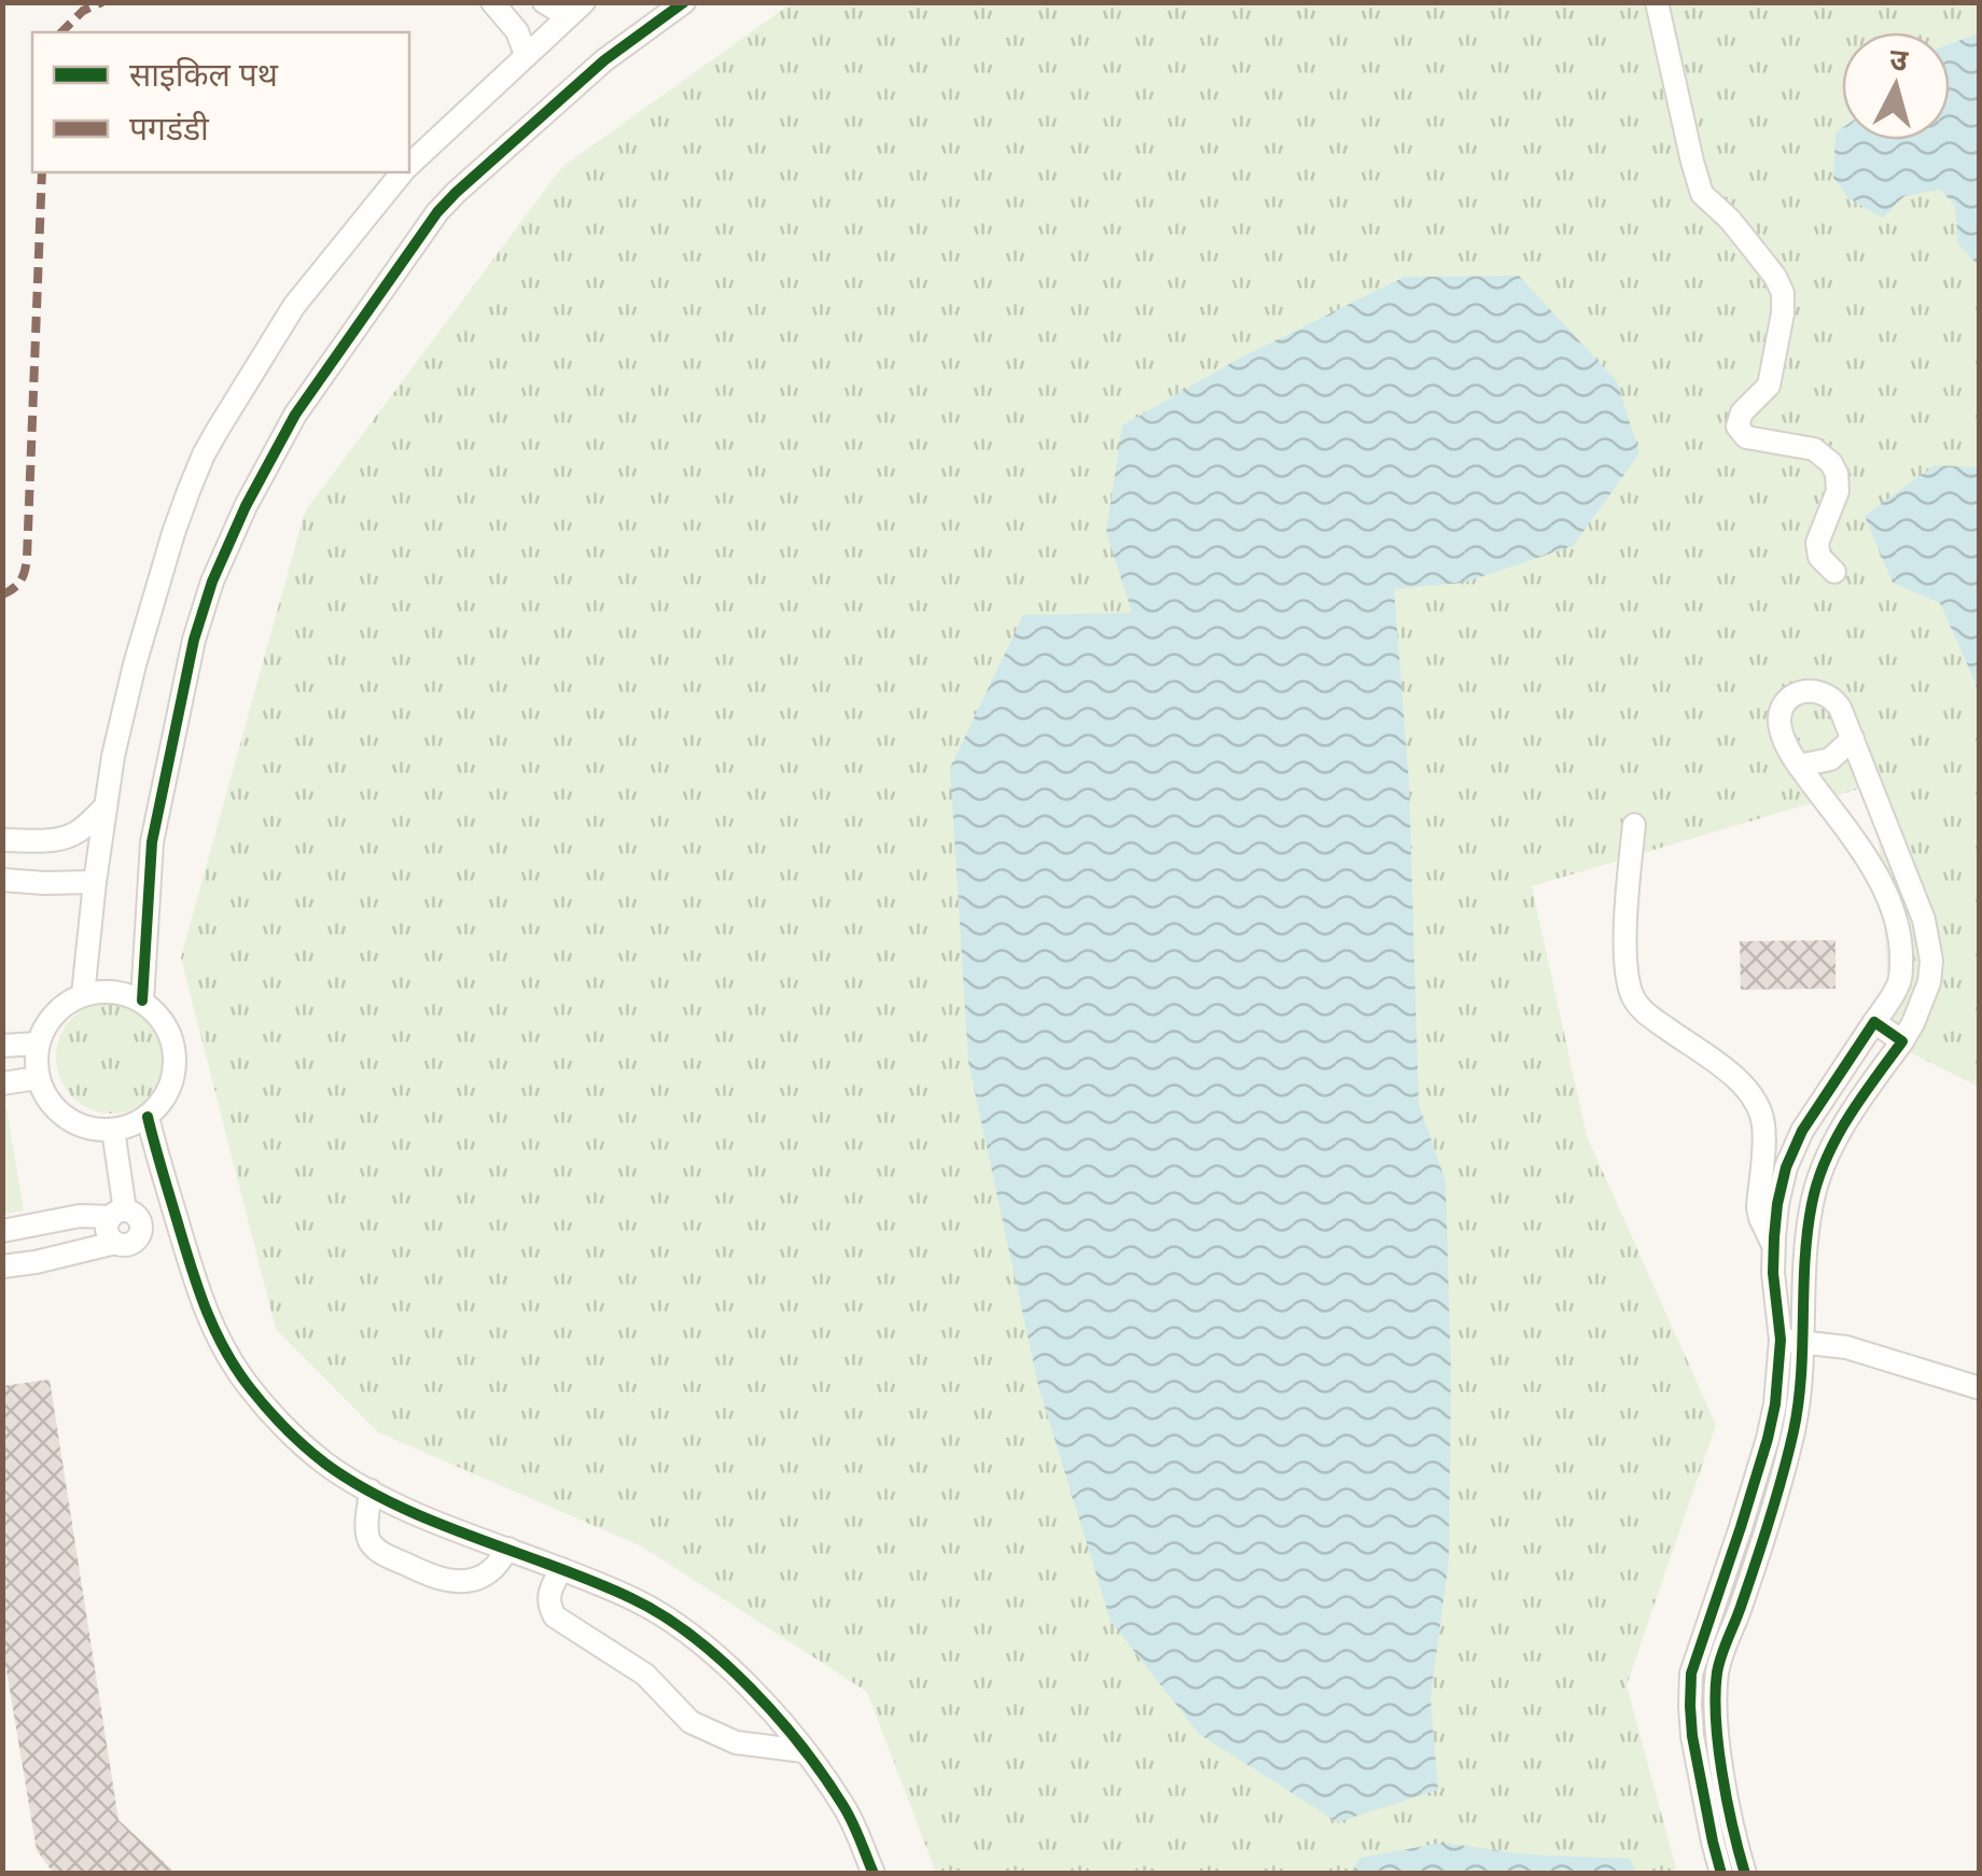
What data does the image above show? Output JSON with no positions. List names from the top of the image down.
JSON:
{
  "legend": ["साइकिल पथ", "पगडंडी"],
  "north": "top"
}
